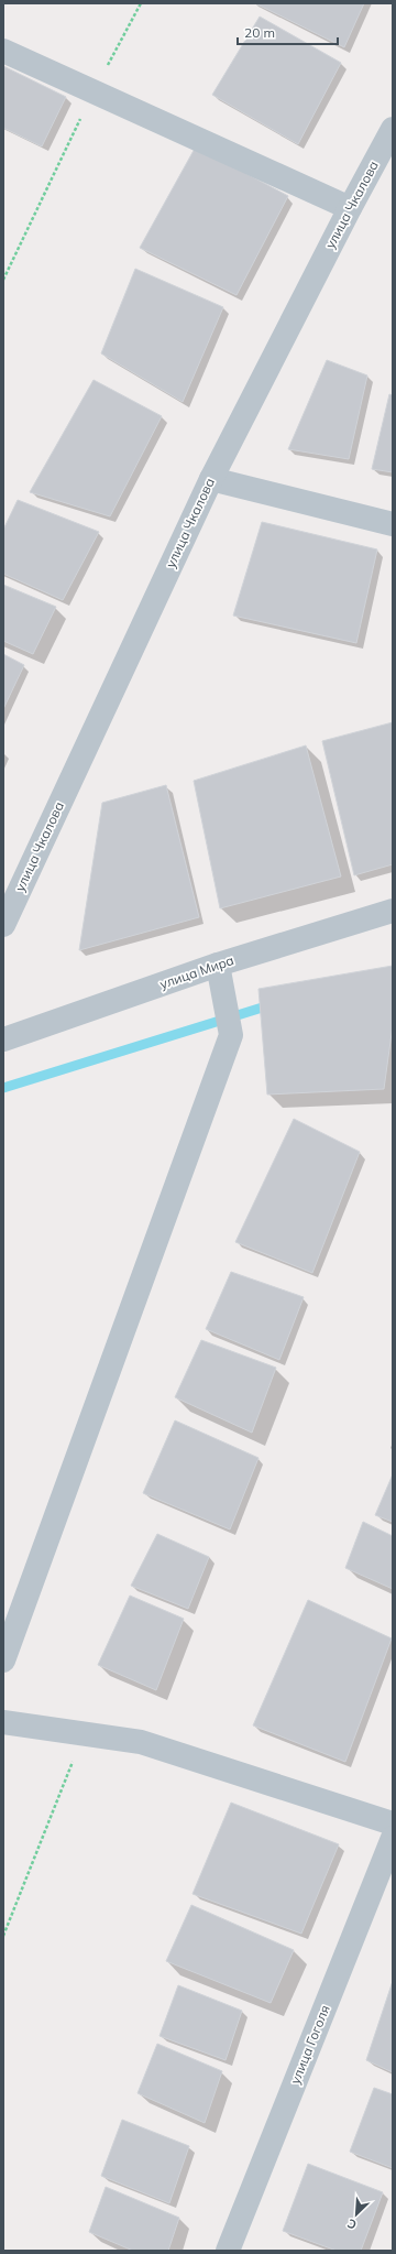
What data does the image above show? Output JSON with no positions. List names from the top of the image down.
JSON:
{
  "streets": {
    "street": ["улица Чкалова", "улица Мира", "улица Гоголя"]
  },
  "scale_bar": "20 m",
  "north": "bottom left"
}
